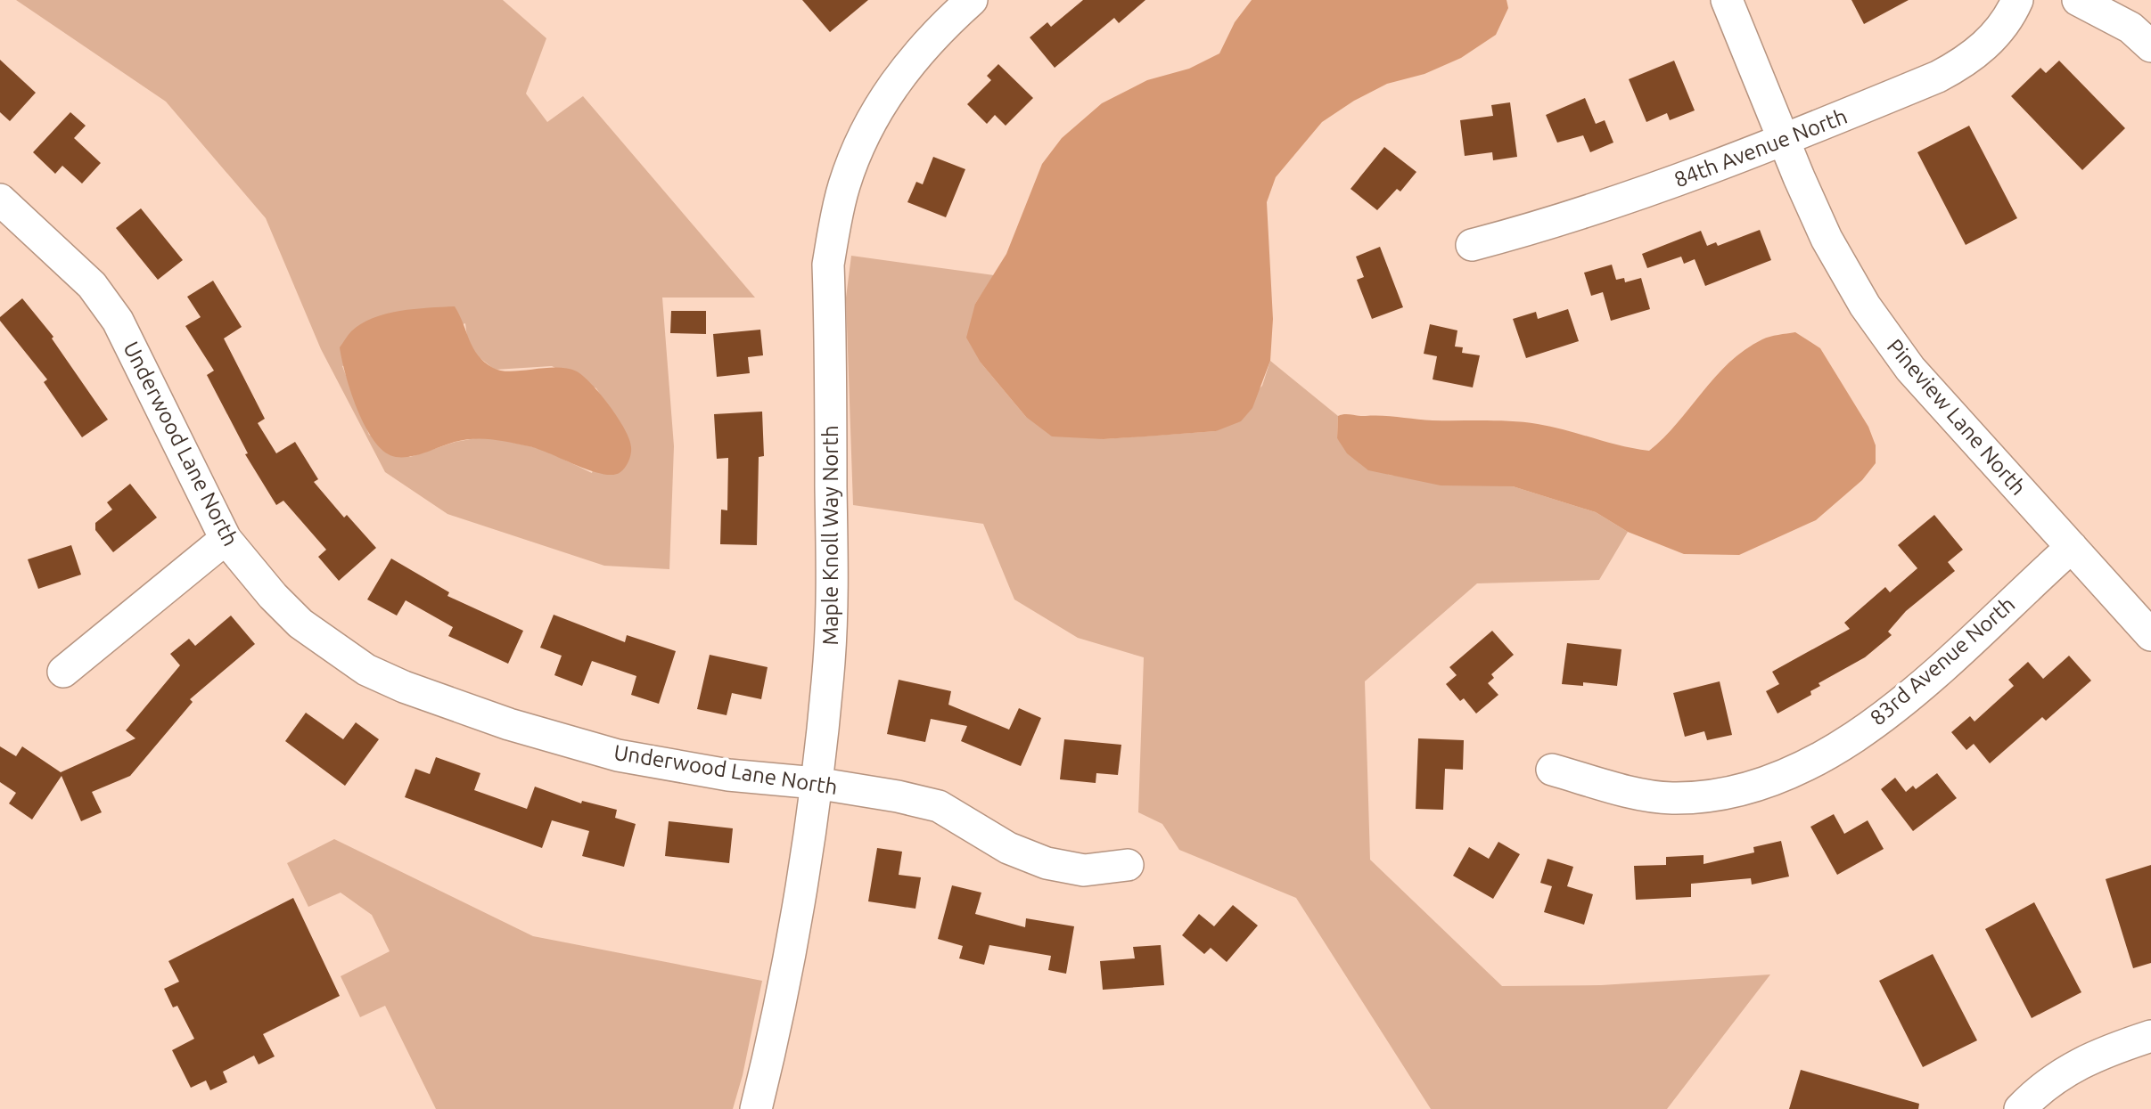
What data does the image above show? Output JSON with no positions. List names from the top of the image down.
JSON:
{
  "streets": {
    "street": [
      "84th Avenue North",
      "Pineview Lane North",
      "Underwood Lane North",
      "Maple Knoll Way North",
      "83rd Avenue North"
    ]
  },
  "crossings": [
    ["84th Avenue North", "Pineview Lane North"],
    ["Pineview Lane North", "83rd Avenue North"],
    ["Underwood Lane North", "Maple Knoll Way North"]
  ]
}
